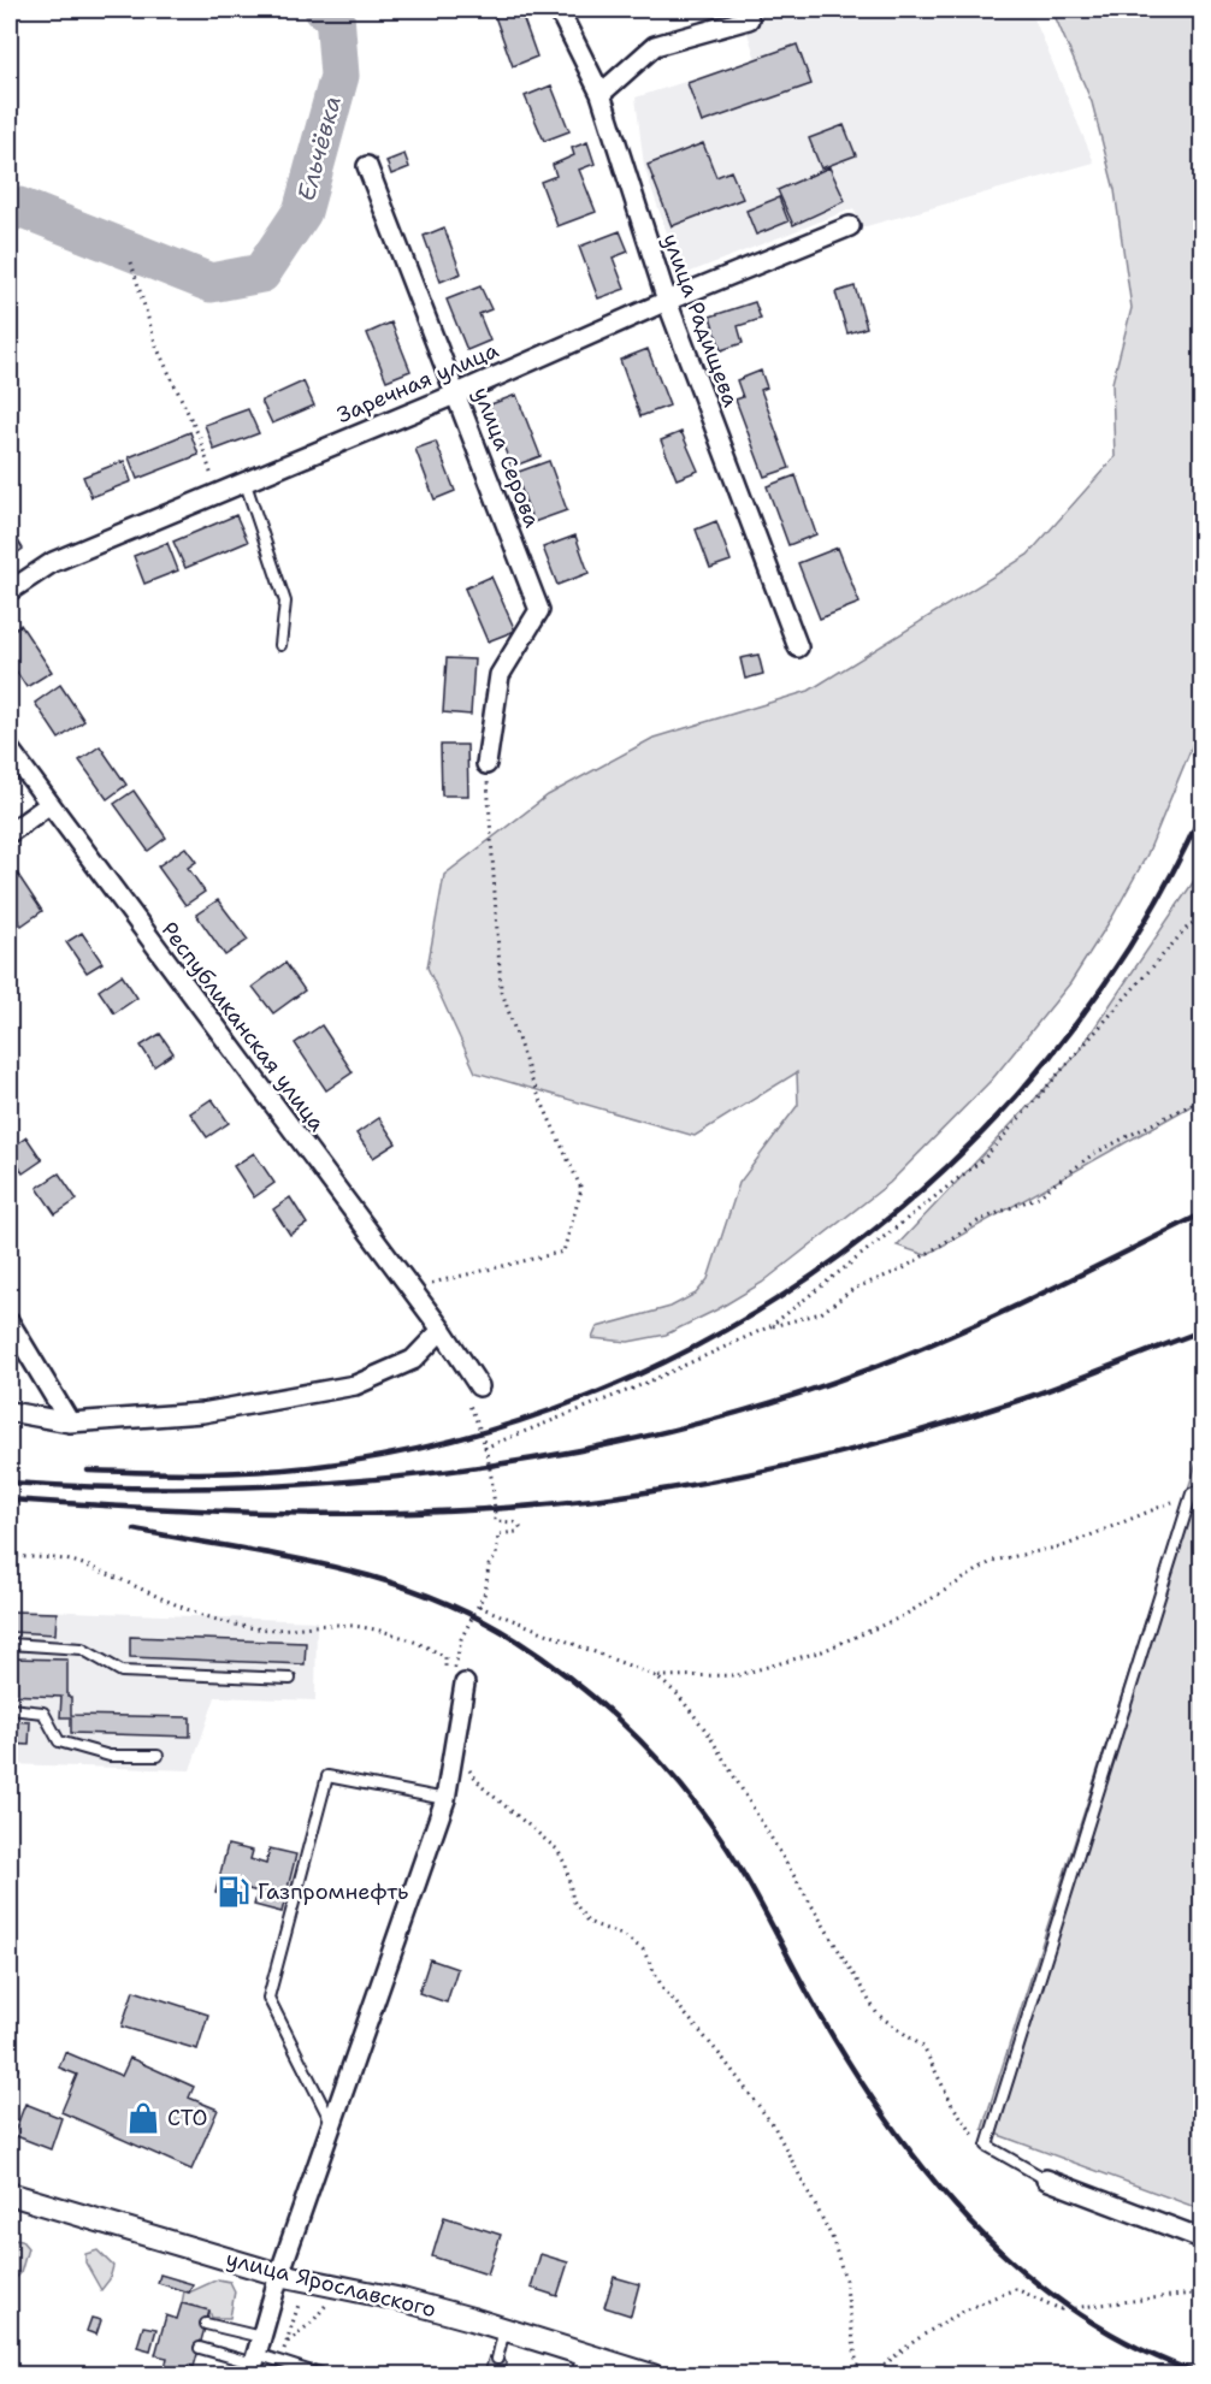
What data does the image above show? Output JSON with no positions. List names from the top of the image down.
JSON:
{
  "streets": {
    "street": [
      "улица Радищева",
      "Заречная улица",
      "улица Серова",
      "Республиканская улица",
      "улица Ярославского"
    ]
  },
  "crossings": [
    ["улица Радищева", "Заречная улица"],
    ["Заречная улица", "улица Серова"]
  ],
  "water": ["Ельчёвка"],
  "places": {
    "fuel station": ["Газпромнефть"],
    "shop": ["СТО"]
  }
}
